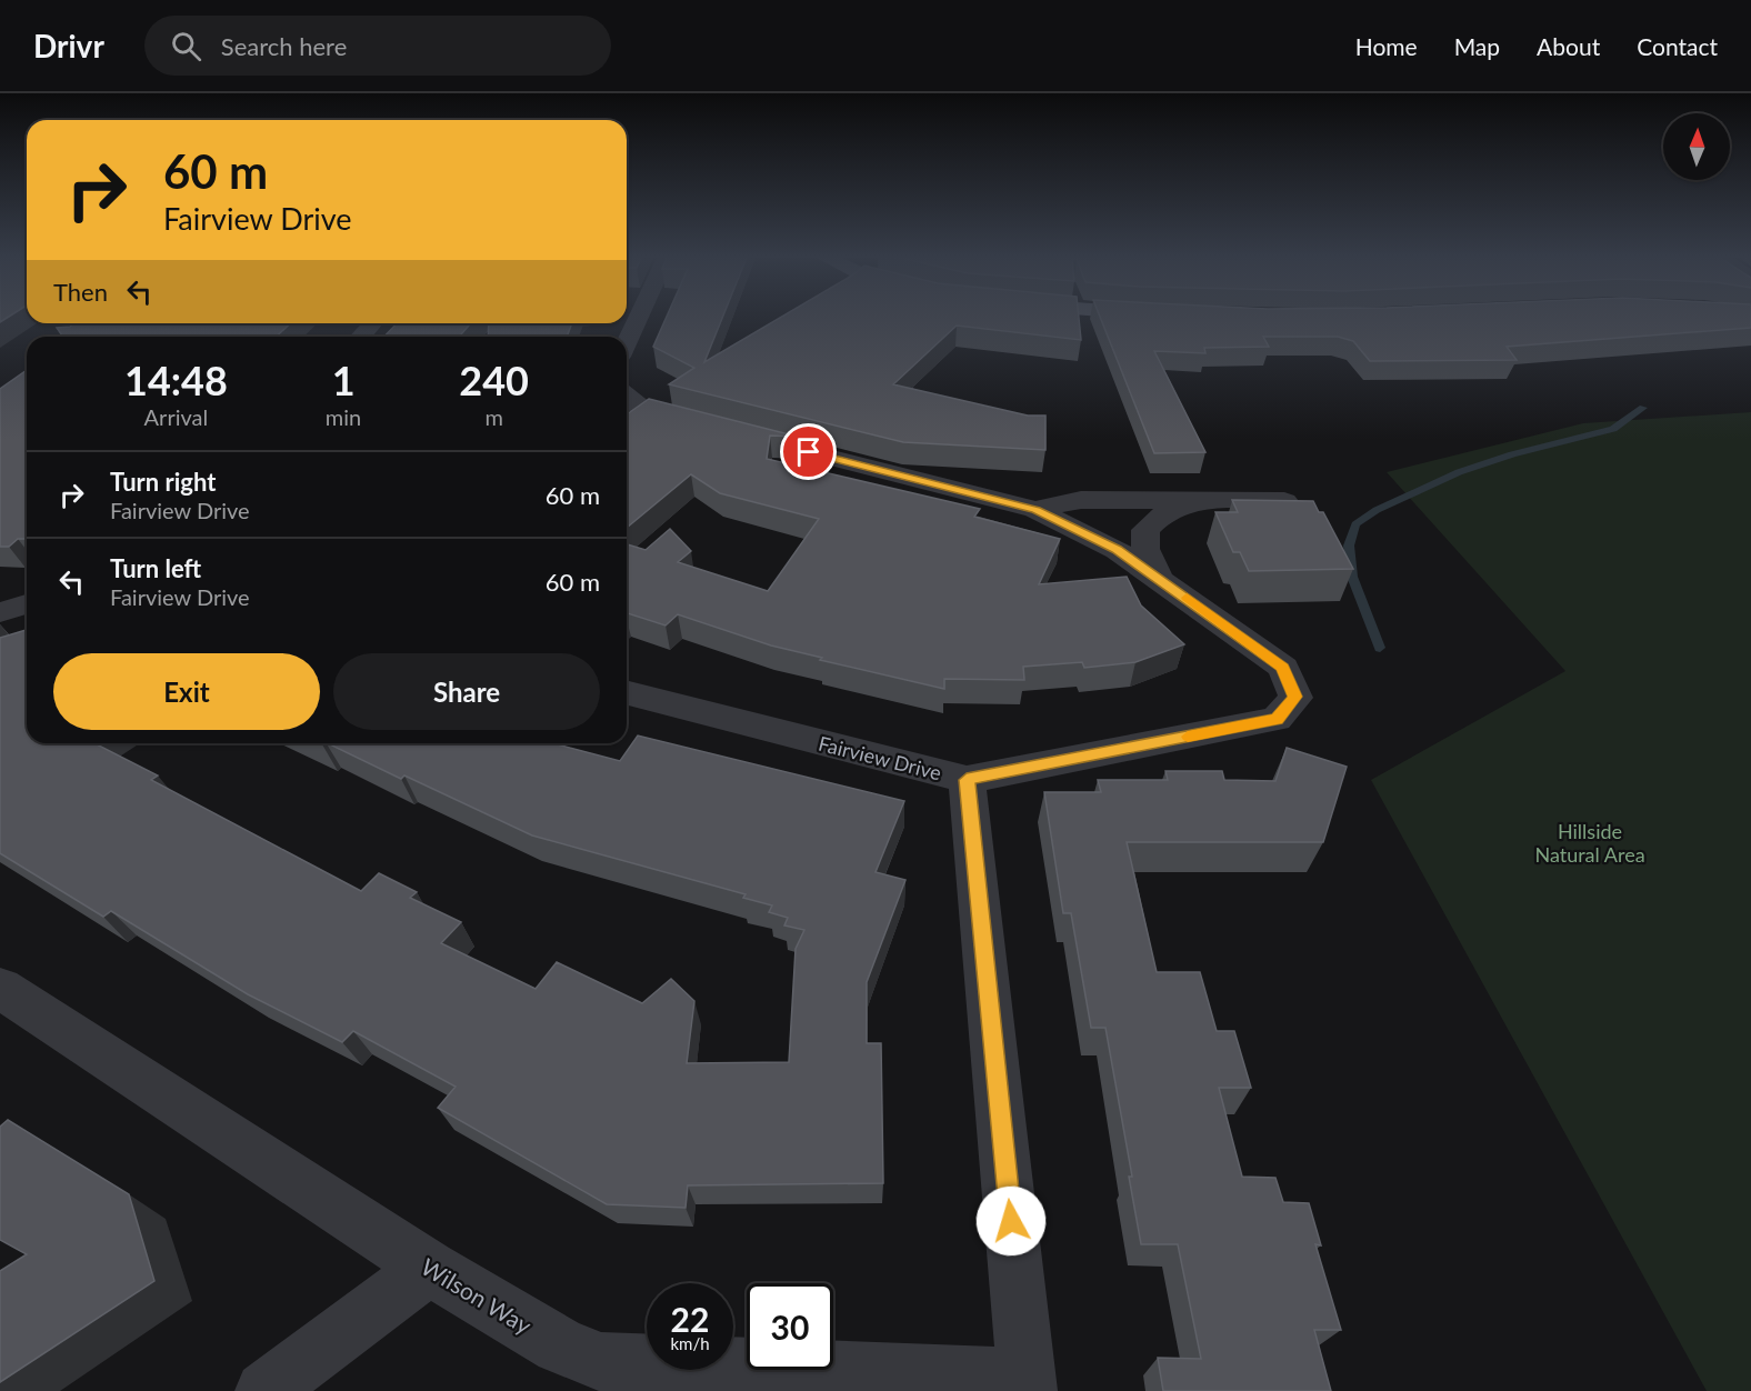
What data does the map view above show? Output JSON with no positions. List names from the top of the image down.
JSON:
{
  "streets": {
    "street": ["Fairview Drive", "Wilson Way"]
  },
  "parks": ["Hillside Natural Area"],
  "north": "top",
  "page": {
    "header": "Drivr",
    "search": "Search here",
    "nav": [
      "Home",
      "Map",
      "About",
      "Contact"
    ],
    "turn": ["60 m", "Fairview Drive"],
    "then": "Then",
    "eta": [
      "14:48",
      "Arrival",
      "1",
      "min",
      "240",
      "m"
    ],
    "list": [
      {
        "name": "Turn right",
        "note": "Fairview Drive",
        "value": "60 m"
      },
      {
        "name": "Turn left",
        "note": "Fairview Drive",
        "value": "60 m"
      }
    ],
    "buttons": ["Exit", "Share"],
    "speed": "22 km/h",
    "limit": "30"
  }
}
